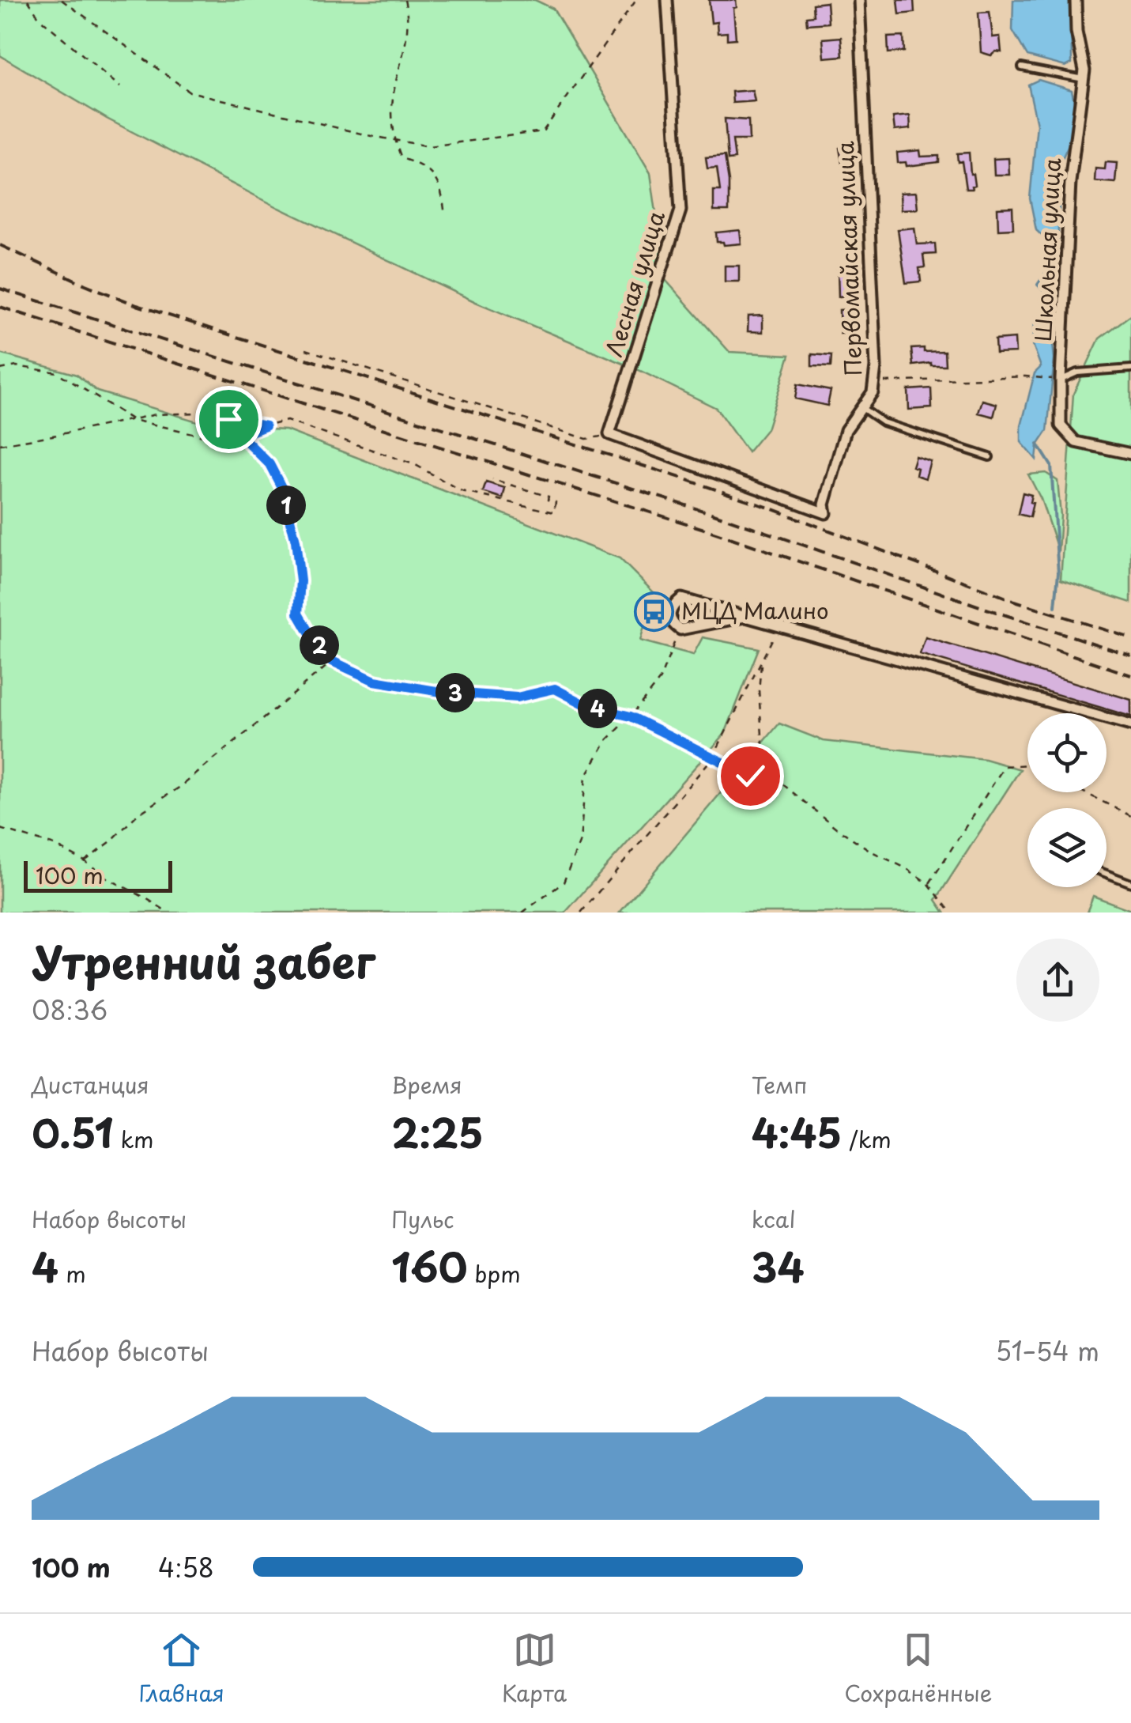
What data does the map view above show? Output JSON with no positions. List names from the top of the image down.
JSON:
{
  "streets": {
    "street": ["Школьная улица", "Первомайская улица", "Лесная улица"]
  },
  "crossings": [
    ["Первомайская улица", "Лесная улица"]
  ],
  "places": {
    "bus stop": ["МЦД Малино"]
  },
  "scale_bar": "100 m",
  "page": {
    "pins": [
      "1",
      "2",
      "3",
      "4"
    ],
    "scale": "100 m",
    "heading": ["Утренний забег", "08:36"],
    "stats": [
      ["Дистанция", "0.51 km"],
      ["Время", "2:25"],
      ["Темп", "4:45 /km"],
      ["Набор высоты", "4 m"],
      ["Пульс", "160 bpm"],
      ["kcal", "34"]
    ],
    "chart": ["Набор высоты", "51–54 m"],
    "list": [
      {
        "name": "100 m",
        "note": "4:58"
      }
    ],
    "tabs": ["Главная", "Карта", "Сохранённые"]
  }
}
